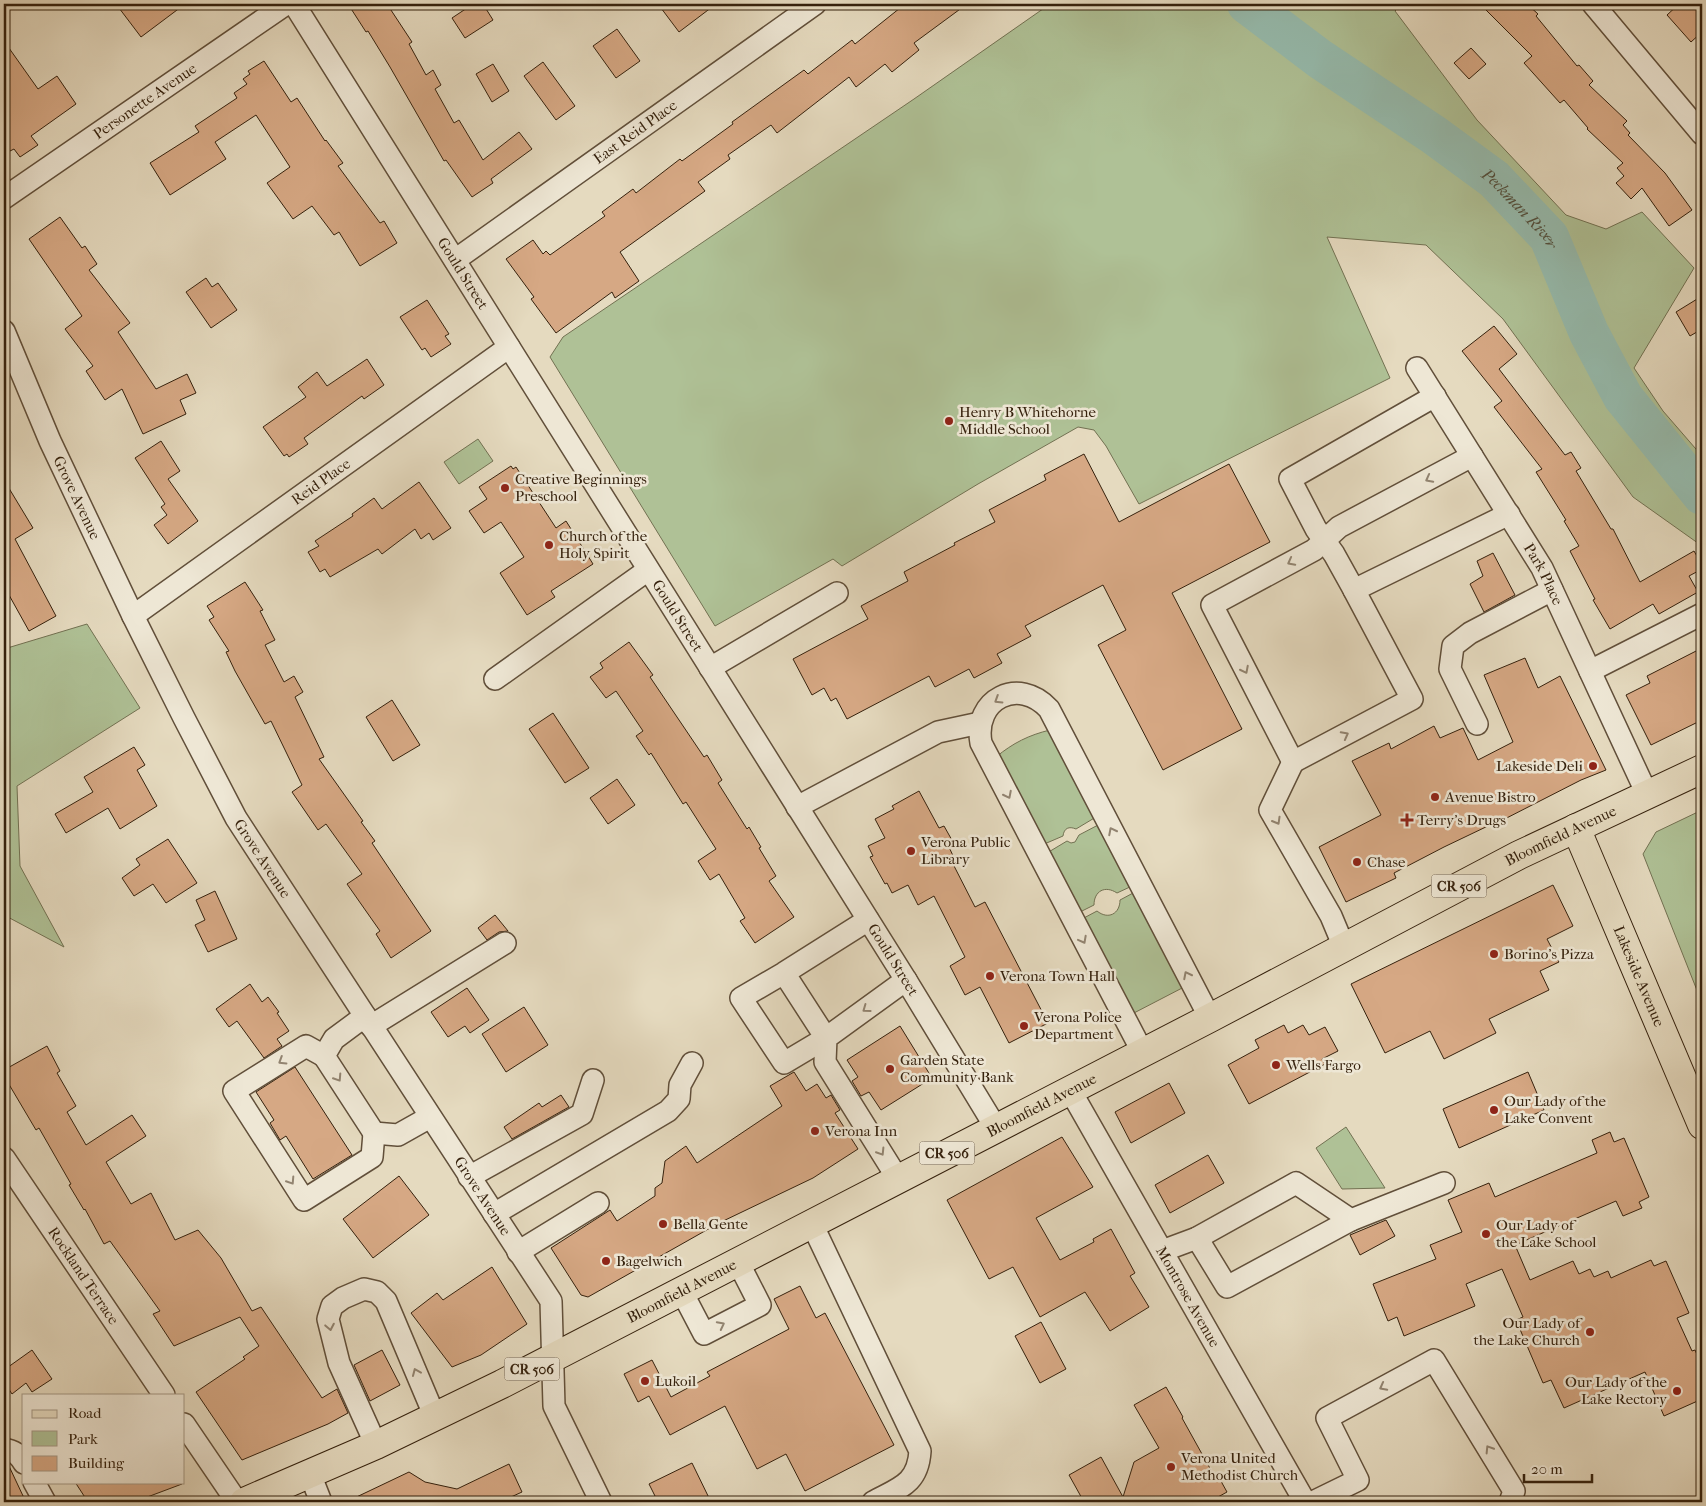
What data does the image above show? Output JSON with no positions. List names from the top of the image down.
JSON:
{
  "streets": {
    "main road": ["Bloomfield Avenue", "CR 506", "Lakeside Avenue"],
    "street": [
      "Personette Avenue",
      "East Reid Place",
      "Gould Street",
      "Reid Place",
      "Grove Avenue",
      "Park Place",
      "Rockland Terrace",
      "Montrose Avenue"
    ]
  },
  "crossings": [
    ["East Reid Place", "Gould Street"],
    ["Gould Street", "Reid Place"],
    ["Gould Street", "Bloomfield Avenue"],
    ["Reid Place", "Grove Avenue"],
    ["Grove Avenue", "Bloomfield Avenue"],
    ["Park Place", "Bloomfield Avenue"],
    ["Bloomfield Avenue", "Lakeside Avenue"],
    ["Bloomfield Avenue", "Montrose Avenue"]
  ],
  "water": ["Peckman River"],
  "places": {
    "other": [
      "Henry B Whitehorne Middle School",
      "Creative Beginnings Preschool",
      "Church of the Holy Spirit",
      "Lakeside Deli",
      "Avenue Bistro",
      "Verona Public Library",
      "Chase",
      "Borino's Pizza",
      "Verona Town Hall",
      "Verona Police Department",
      "Wells Fargo",
      "Garden State Community Bank",
      "Our Lady of the Lake Convent",
      "Verona Inn",
      "Bella Gente",
      "Our Lady of the Lake School",
      "Bagelwich",
      "Our Lady of the Lake Church",
      "Lukoil",
      "Our Lady of the Lake Rectory",
      "Verona United Methodist Church"
    ],
    "health": ["Terry's Drugs"]
  },
  "legend": ["Road", "Park", "Building"],
  "scale_bar": "20 m"
}
